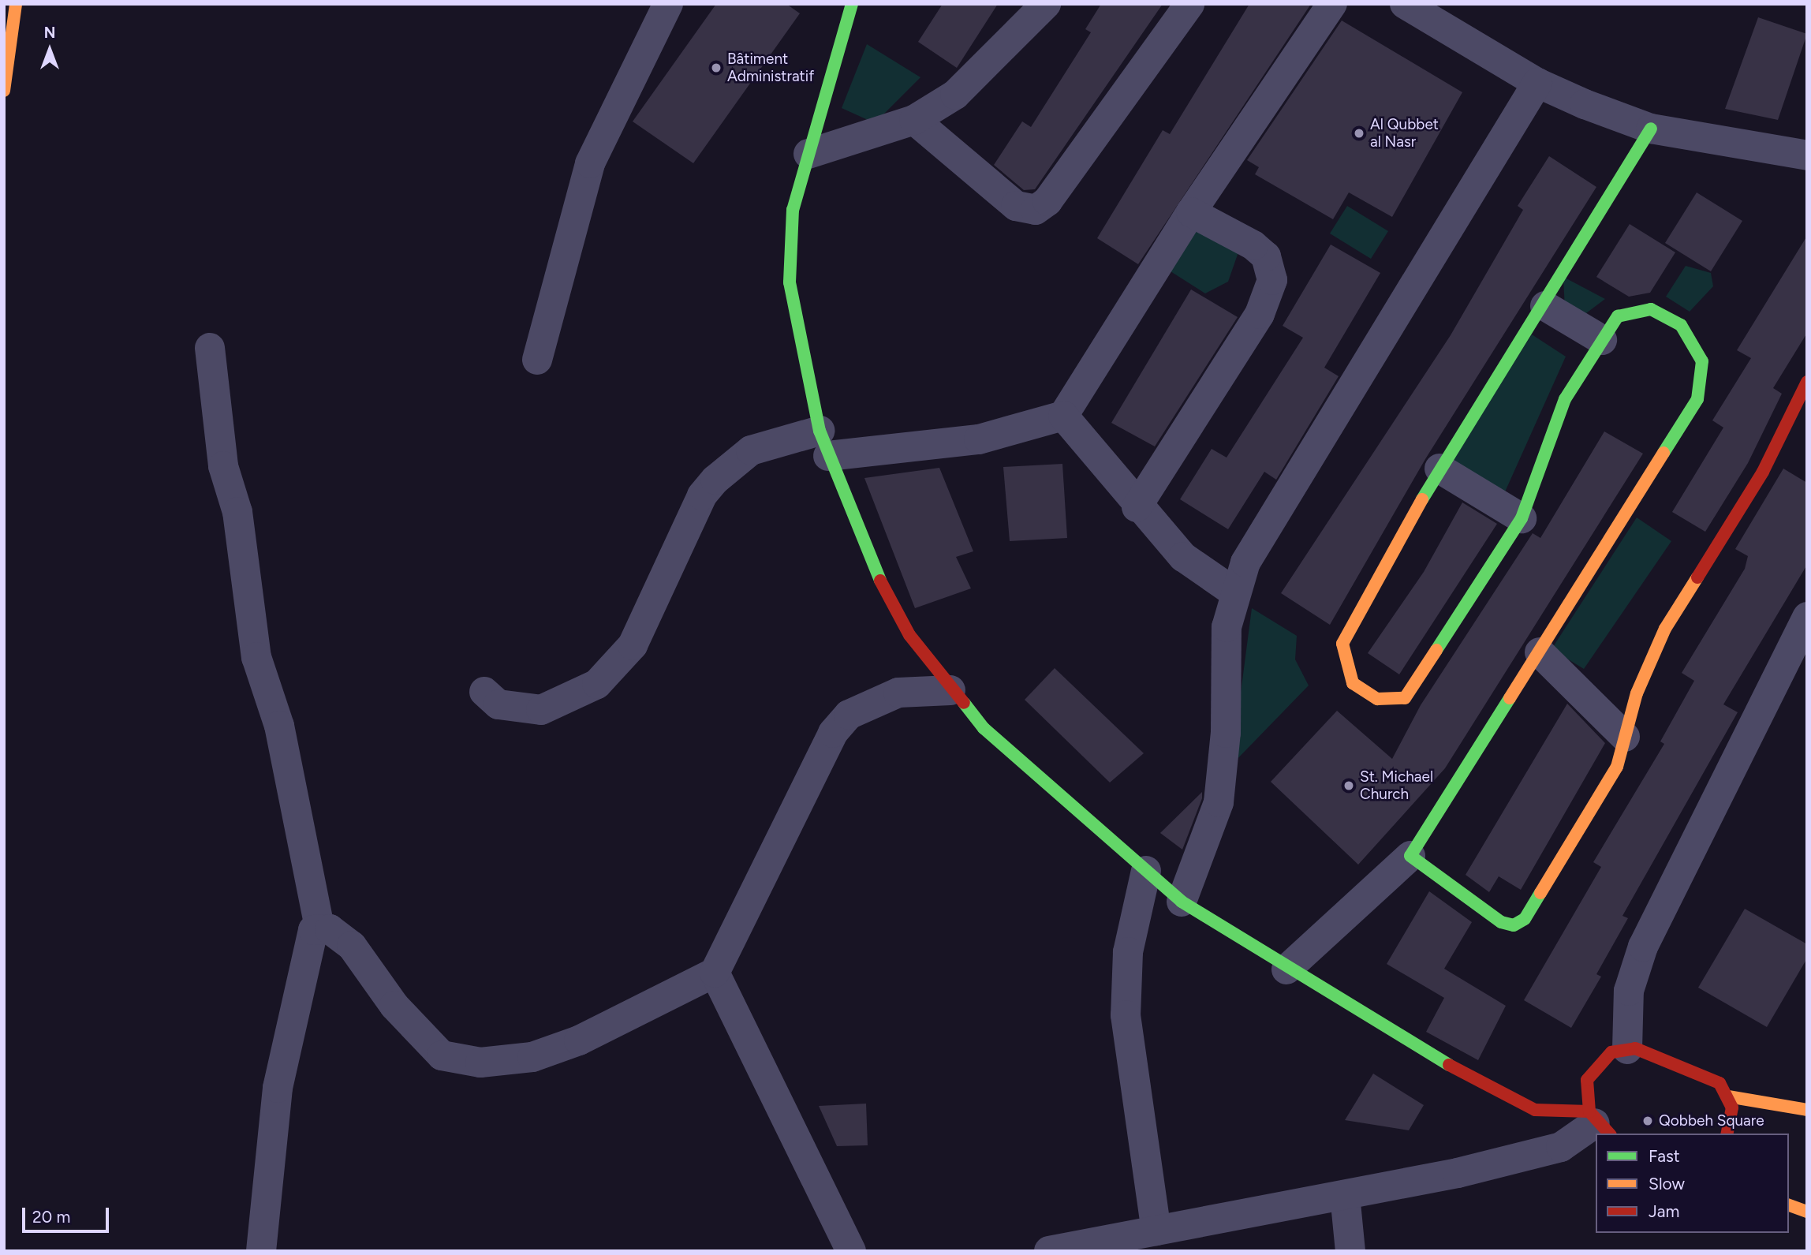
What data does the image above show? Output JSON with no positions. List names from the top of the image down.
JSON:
{
  "places": [
    "Bâtiment Administratif",
    "Al Qubbet al Nasr",
    "St. Michael Church",
    "Qobbeh Square"
  ],
  "legend": ["Fast", "Slow", "Jam"],
  "scale_bar": "20 m",
  "north": "top"
}
